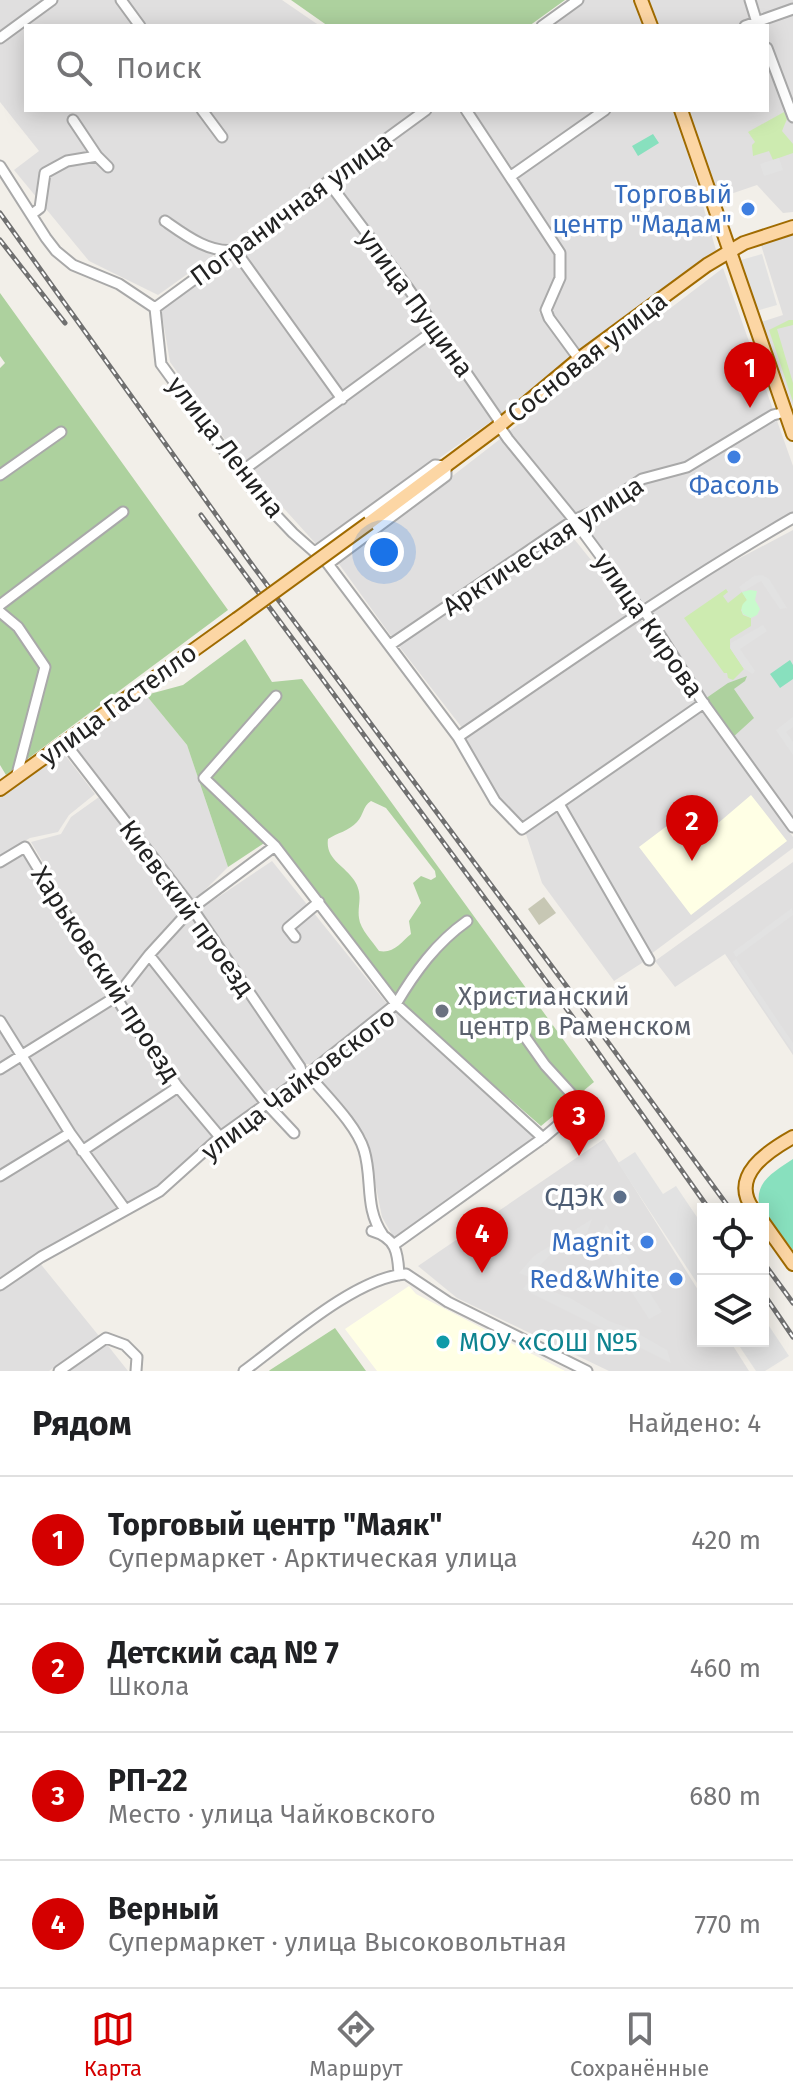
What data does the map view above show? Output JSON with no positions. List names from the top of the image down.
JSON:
{
  "streets": {
    "main road": ["Сосновая улица", "улица Гастелло"],
    "street": [
      "Пограничная улица",
      "улица Пущина",
      "улица Ленина",
      "Арктическая улица",
      "улица Кирова",
      "Киевский проезд",
      "Харьковский проезд",
      "улица Чайковского"
    ]
  },
  "crossings": [
    ["Пограничная улица", "улица Пущина"],
    ["Пограничная улица", "улица Ленина"],
    ["улица Пущина", "Сосновая улица"],
    ["улица Пущина", "улица Кирова"],
    ["Сосновая улица", "улица Кирова"],
    ["Сосновая улица", "улица Гастелло"],
    ["улица Ленина", "Арктическая улица"],
    ["Арктическая улица", "улица Кирова"],
    ["улица Гастелло", "Киевский проезд"],
    ["Киевский проезд", "улица Чайковского"],
    ["Харьковский проезд", "улица Чайковского"]
  ],
  "places": [
    "Торговый центр \"Мадам\"",
    "Фасоль",
    "Христианский центр в Раменском",
    "СДЭК",
    "Magnit",
    "Red&White",
    "МОУ «СОШ №5"
  ],
  "page": {
    "search": "Поиск",
    "pins": [
      "1",
      "2",
      "3",
      "4"
    ],
    "heading": ["Рядом", "Найдено: 4"],
    "list": [
      {
        "mark": "1",
        "name": "Торговый центр \"Маяк\"",
        "note": "Супермаркет · Арктическая улица",
        "value": "420 m"
      },
      {
        "mark": "2",
        "name": "Детский сад № 7",
        "note": "Школа",
        "value": "460 m"
      },
      {
        "mark": "3",
        "name": "РП-22",
        "note": "Место · улица Чайковского",
        "value": "680 m"
      },
      {
        "mark": "4",
        "name": "Верный",
        "note": "Супермаркет · улица Высоковольтная",
        "value": "770 m"
      }
    ],
    "nav": ["Карта", "Маршрут", "Сохранённые"]
  }
}
